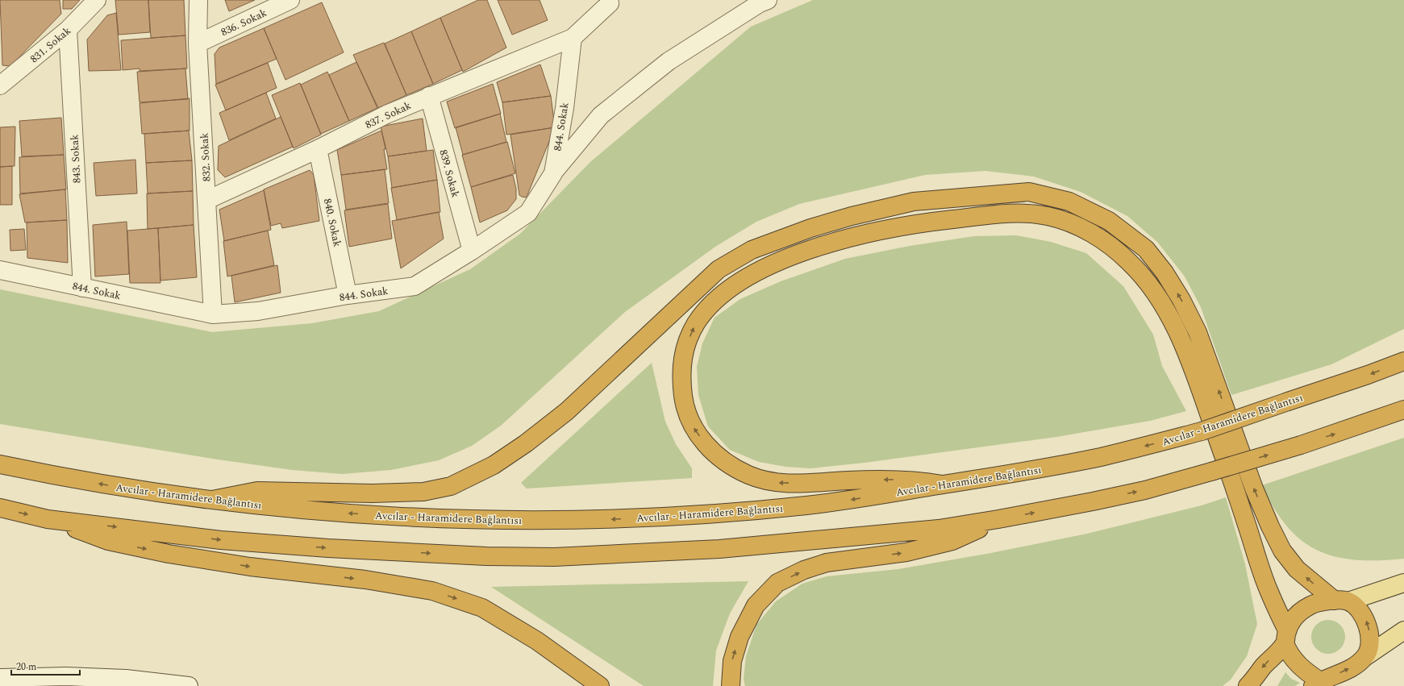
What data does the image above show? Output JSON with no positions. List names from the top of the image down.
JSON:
{
  "streets": {
    "highway": ["Avcılar - Haramidere Bağlantısı"],
    "street": [
      "836. Sokak",
      "831. Sokak",
      "837. Sokak",
      "844. Sokak",
      "832. Sokak",
      "843. Sokak",
      "839. Sokak",
      "840. Sokak"
    ]
  },
  "crossings": [
    ["836. Sokak", "832. Sokak"],
    ["831. Sokak", "843. Sokak"],
    ["837. Sokak", "844. Sokak"],
    ["837. Sokak", "832. Sokak"],
    ["837. Sokak", "839. Sokak"],
    ["837. Sokak", "840. Sokak"],
    ["844. Sokak", "832. Sokak"],
    ["844. Sokak", "843. Sokak"],
    ["844. Sokak", "839. Sokak"],
    ["844. Sokak", "840. Sokak"]
  ],
  "scale_bar": "20 m"
}
